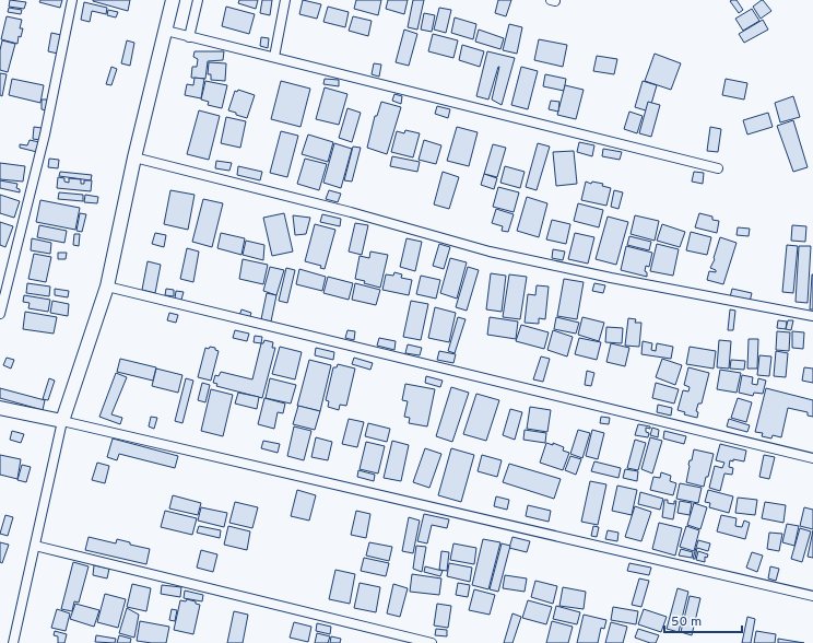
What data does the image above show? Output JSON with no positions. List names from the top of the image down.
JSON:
{
  "scale_bar": "50 m"
}
